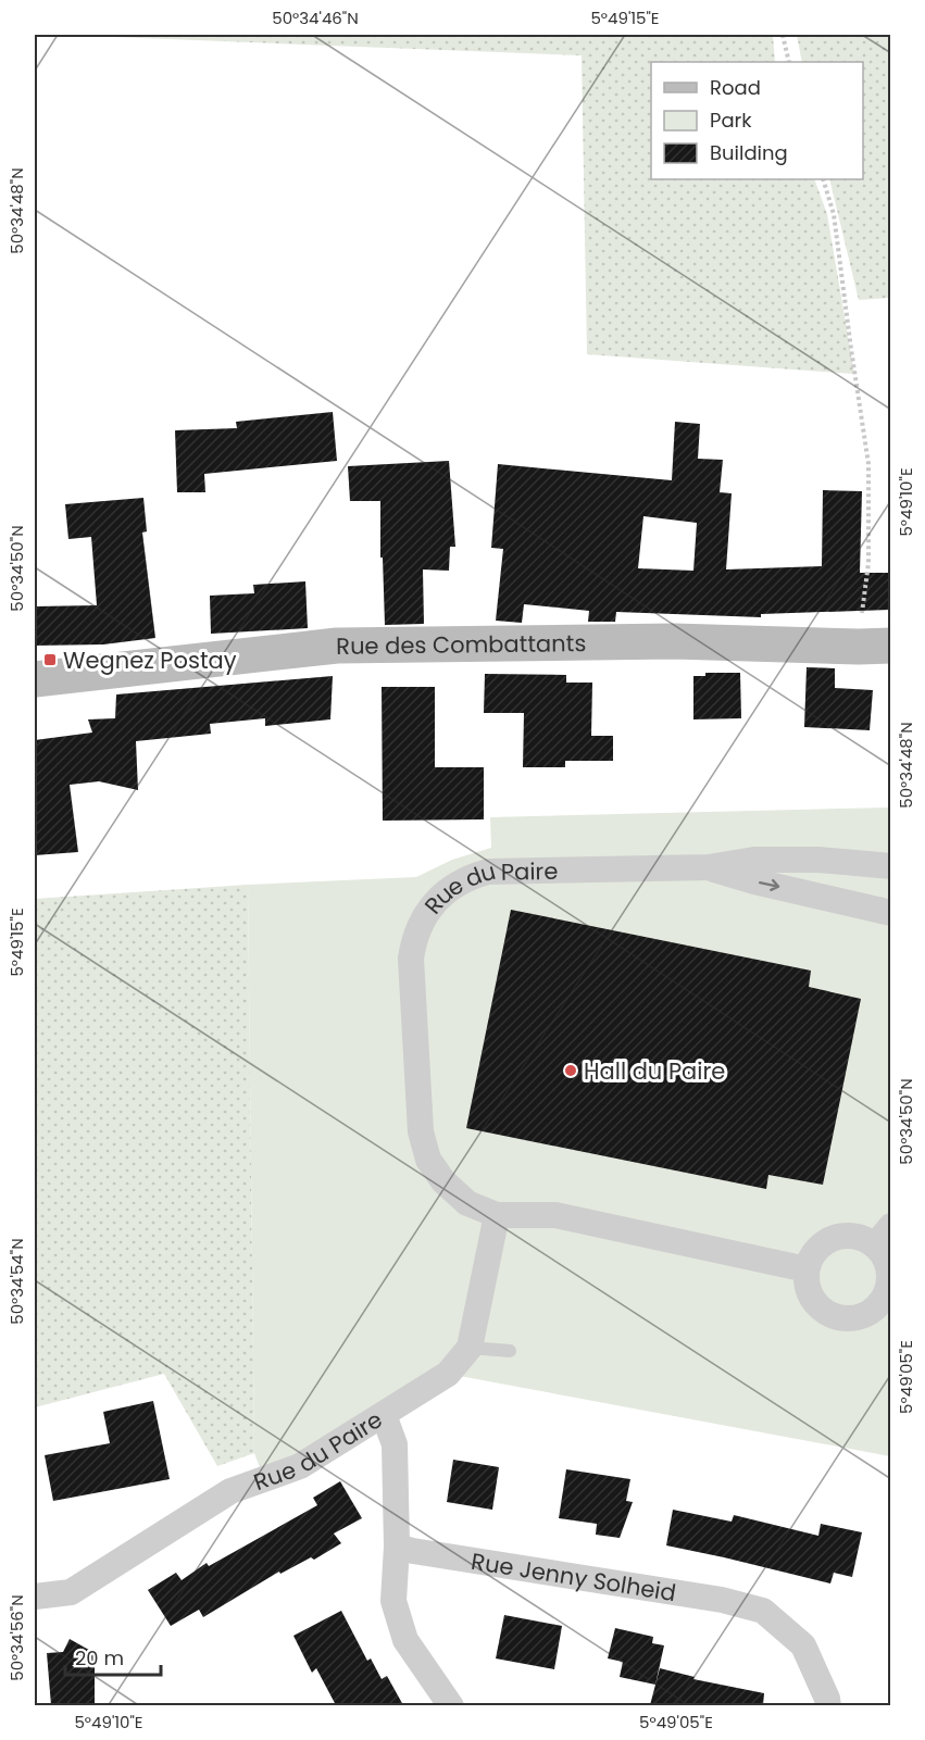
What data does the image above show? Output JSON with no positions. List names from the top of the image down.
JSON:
{
  "streets": {
    "street": ["Rue des Combattants", "Rue du Paire", "Rue Jenny Solheid"]
  },
  "places": {
    "transit": ["Wegnez Postay"],
    "other": ["Hall du Paire"]
  },
  "legend": ["Road", "Park", "Building"],
  "scale_bar": "20 m",
  "coordinates": [
    "50°34'46\"N",
    "5°49'15\"E",
    "50°34'48\"N",
    "5°49'10\"E",
    "50°34'50\"N",
    "50°34'54\"N",
    "5°49'05\"E",
    "50°34'56\"N"
  ]
}
